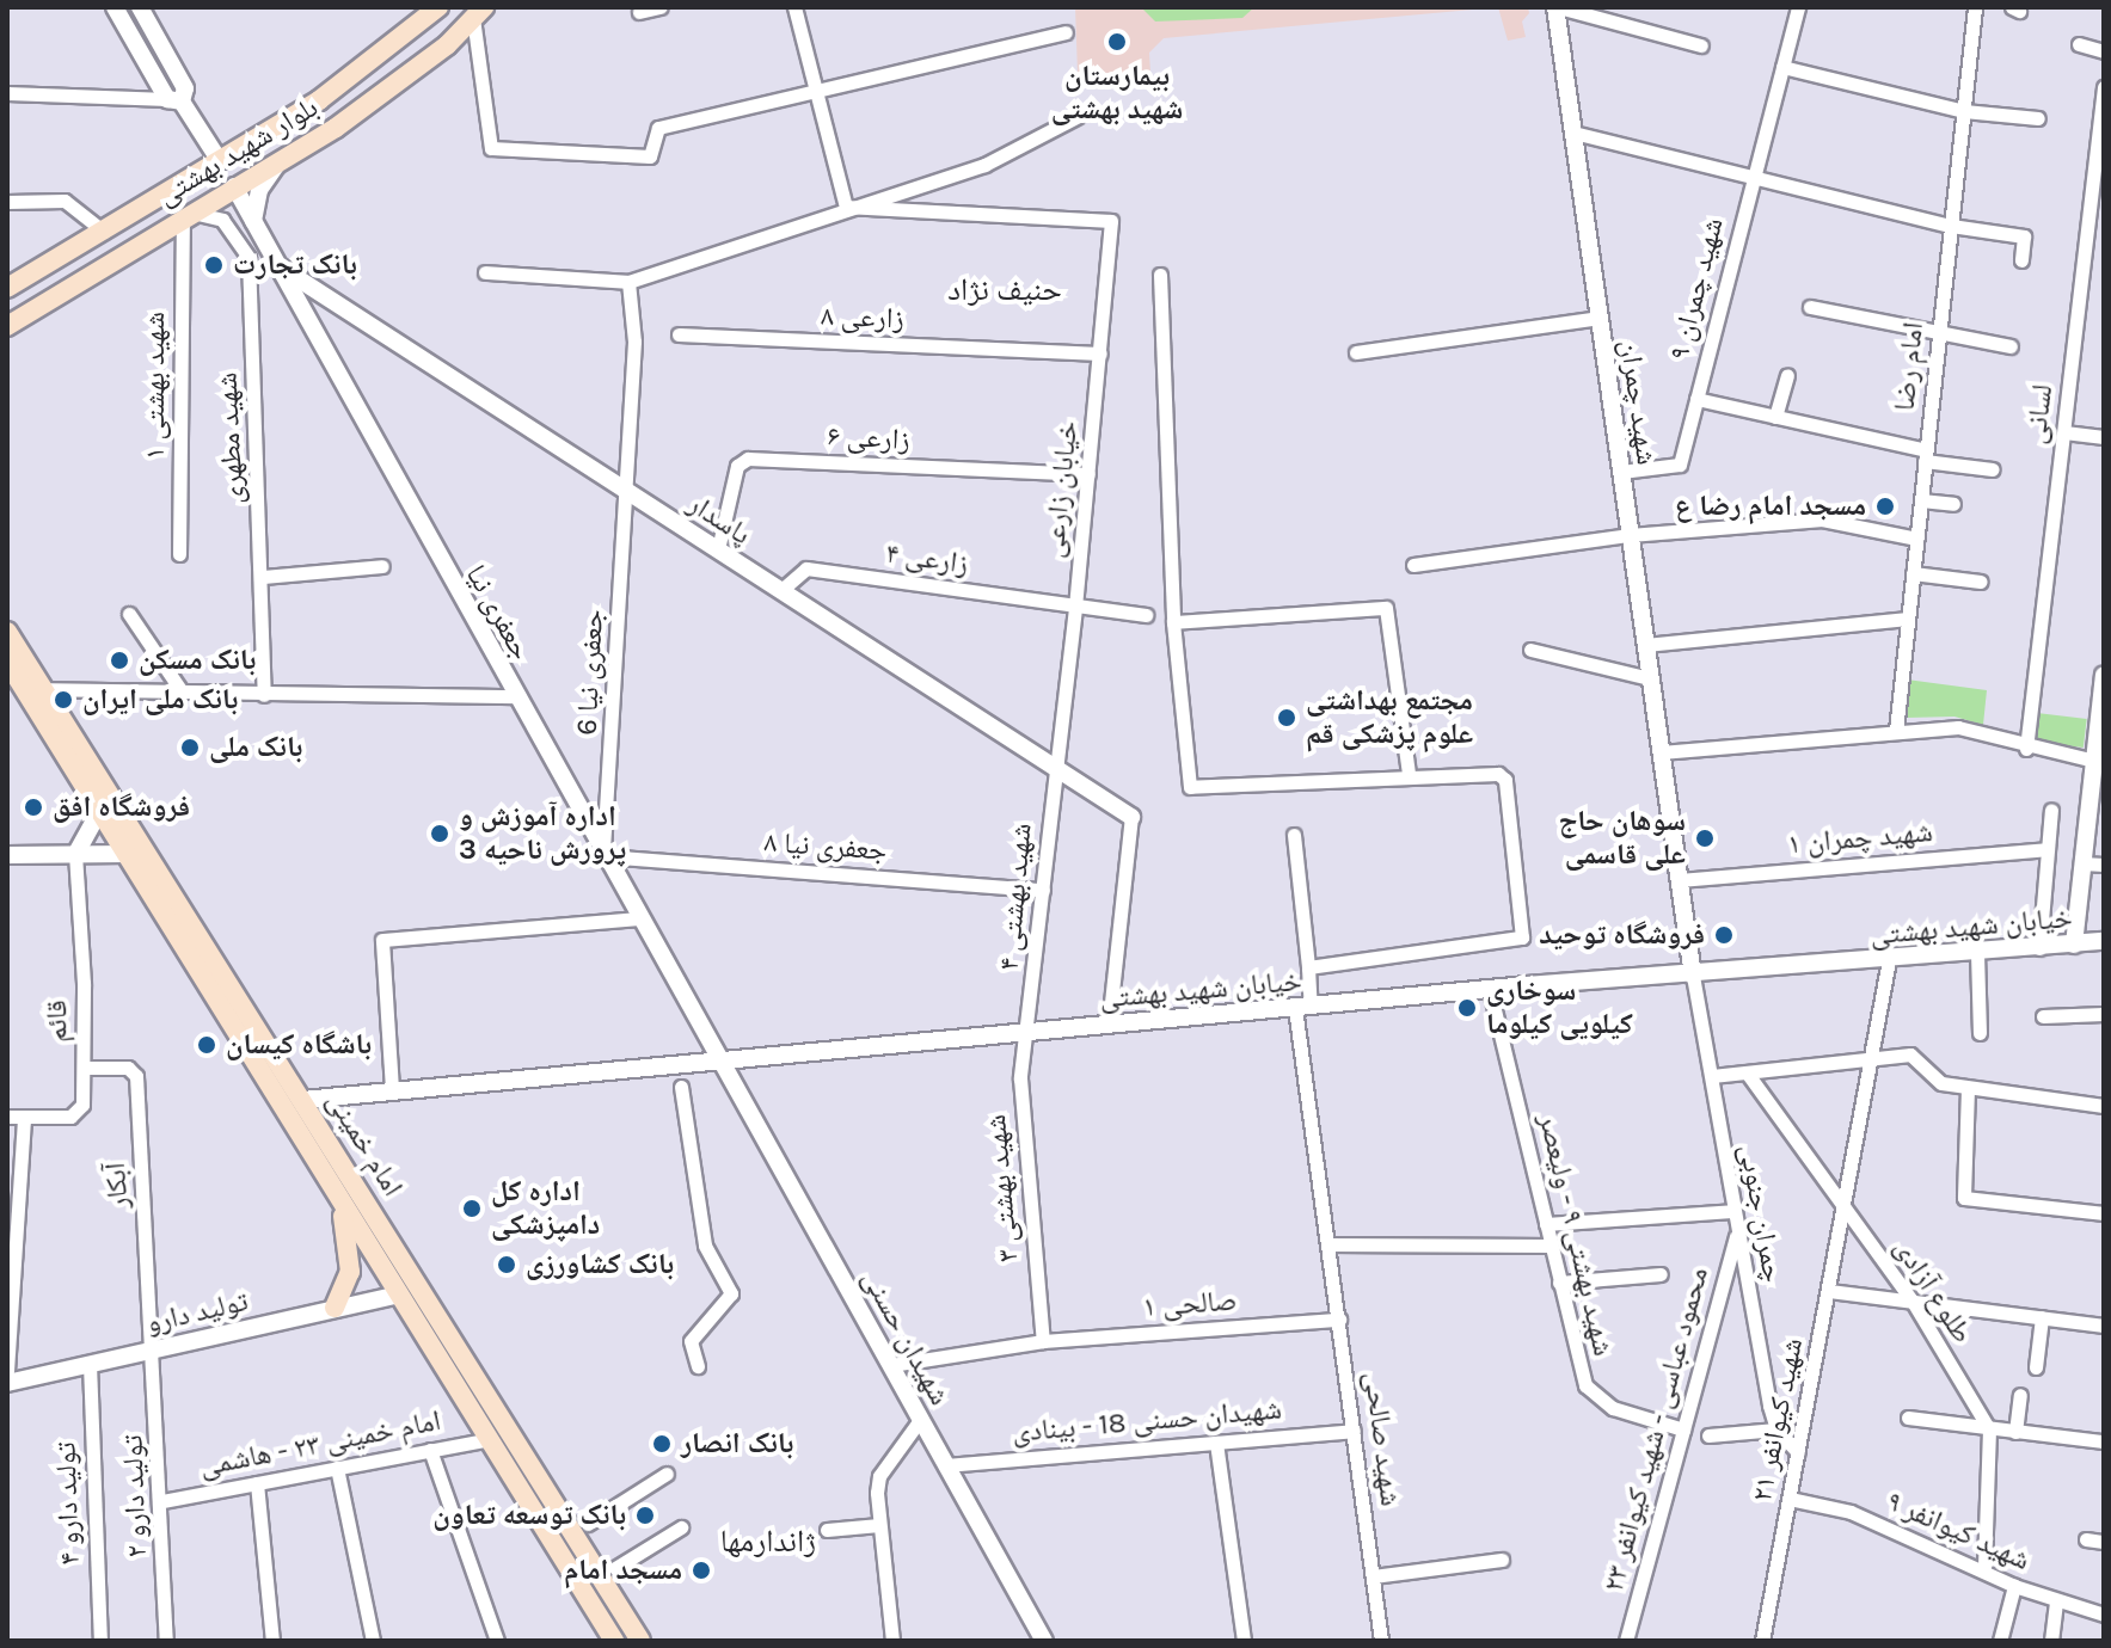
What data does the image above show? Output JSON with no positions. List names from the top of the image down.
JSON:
{
  "streets": {
    "main road": ["بلوار شهید بهشتی", "امام خمینی"],
    "street": [
      "شهید چمران ۹",
      "زارعی ۸",
      "امام رضا",
      "شهید بهشتی ۱",
      "شهید چمران",
      "لسانی",
      "شهید مطهری",
      "زارعی ۶",
      "خیابان زارعی",
      "پاسدار",
      "زارعی ۴",
      "جعفری نیا",
      "جعفری نیا 6",
      "شهید چمران ۱",
      "جعفری نیا ۸",
      "شهید بهشتی ۴",
      "خیابان شهید بهشتی",
      "قائم",
      "آبکار",
      "شهید بهشتی ۳",
      "چمران جنوبی",
      "شهید بهشتی ۹ - ولیعصر",
      "طلوع آزادی",
      "صالحی ۱",
      "تولید دارو",
      "شهیدان حسنی",
      "شهید کیوانفر ۲۱",
      "شهیدان حسنی 18 - بینادی",
      "محمود عباسی - شهید کیوانفر ۲۳",
      "شهید صالحی",
      "امام خمینی ۲۳ - هاشمی",
      "تولید دارو ۲",
      "تولید دارو ۴",
      "شهید کیوانفر ۹"
    ]
  },
  "crossings": [
    ["بلوار شهید بهشتی", "شهید بهشتی ۱"],
    ["بلوار شهید بهشتی", "جعفری نیا"],
    ["شهید چمران ۹", "شهید چمران"],
    ["زارعی ۸", "خیابان زارعی"],
    ["شهید چمران", "شهید چمران ۱"],
    ["شهید چمران", "خیابان شهید بهشتی"],
    ["شهید چمران", "چمران جنوبی"],
    ["زارعی ۶", "خیابان زارعی"],
    ["زارعی ۶", "پاسدار"],
    ["خیابان زارعی", "پاسدار"],
    ["خیابان زارعی", "زارعی ۴"],
    ["خیابان زارعی", "شهید بهشتی ۴"],
    ["پاسدار", "زارعی ۴"],
    ["پاسدار", "جعفری نیا"],
    ["پاسدار", "جعفری نیا 6"],
    ["پاسدار", "شهید بهشتی ۴"],
    ["جعفری نیا", "جعفری نیا 6"],
    ["جعفری نیا", "جعفری نیا ۸"],
    ["جعفری نیا", "خیابان شهید بهشتی"],
    ["جعفری نیا", "شهیدان حسنی"],
    ["جعفری نیا 6", "جعفری نیا ۸"],
    ["جعفری نیا ۸", "شهید بهشتی ۴"],
    ["شهید بهشتی ۴", "خیابان شهید بهشتی"],
    ["شهید بهشتی ۴", "شهید بهشتی ۳"],
    ["خیابان شهید بهشتی", "امام خمینی"],
    ["خیابان شهید بهشتی", "شهید بهشتی ۳"],
    ["خیابان شهید بهشتی", "چمران جنوبی"],
    ["خیابان شهید بهشتی", "شهید بهشتی ۹ - ولیعصر"],
    ["خیابان شهید بهشتی", "شهیدان حسنی"],
    ["خیابان شهید بهشتی", "شهید کیوانفر ۲۱"],
    ["خیابان شهید بهشتی", "شهید صالحی"],
    ["قائم", "آبکار"],
    ["امام خمینی", "تولید دارو"],
    ["امام خمینی", "امام خمینی ۲۳ - هاشمی"],
    ["آبکار", "تولید دارو"],
    ["آبکار", "تولید دارو ۲"],
    ["شهید بهشتی ۳", "صالحی ۱"],
    ["چمران جنوبی", "محمود عباسی - شهید کیوانفر ۲۳"],
    ["شهید بهشتی ۹ - ولیعصر", "محمود عباسی - شهید کیوانفر ۲۳"],
    ["طلوع آزادی", "شهید کیوانفر ۲۱"],
    ["صالحی ۱", "شهیدان حسنی"],
    ["صالحی ۱", "شهید صالحی"],
    ["تولید دارو", "تولید دارو ۲"],
    ["تولید دارو", "تولید دارو ۴"],
    ["شهیدان حسنی", "شهیدان حسنی 18 - بینادی"],
    ["شهید کیوانفر ۲۱", "شهید کیوانفر ۹"],
    ["شهیدان حسنی 18 - بینادی", "شهید صالحی"],
    ["امام خمینی ۲۳ - هاشمی", "تولید دارو ۲"]
  ],
  "districts": ["حنیف نژاد", "ژاندارمها"],
  "places": [
    "بیمارستان شهید بهشتی",
    "بانک تجارت",
    "مسجد امام رضا ع",
    "بانک مسکن",
    "بانک ملی ایران",
    "مجتمع بهداشتی علوم پزشکی قم",
    "بانک ملی",
    "فروشگاه افق",
    "اداره آموزش و پرورش ناحیه 3",
    "سوهان حاج علی قاسمی",
    "فروشگاه توحید",
    "سوخاری کیلویی کیلوما",
    "باشگاه کیسان",
    "اداره کل دامپزشکی",
    "بانک کشاورزی",
    "بانک انصار",
    "بانک توسعه تعاون",
    "مسجد امام"
  ]
}
